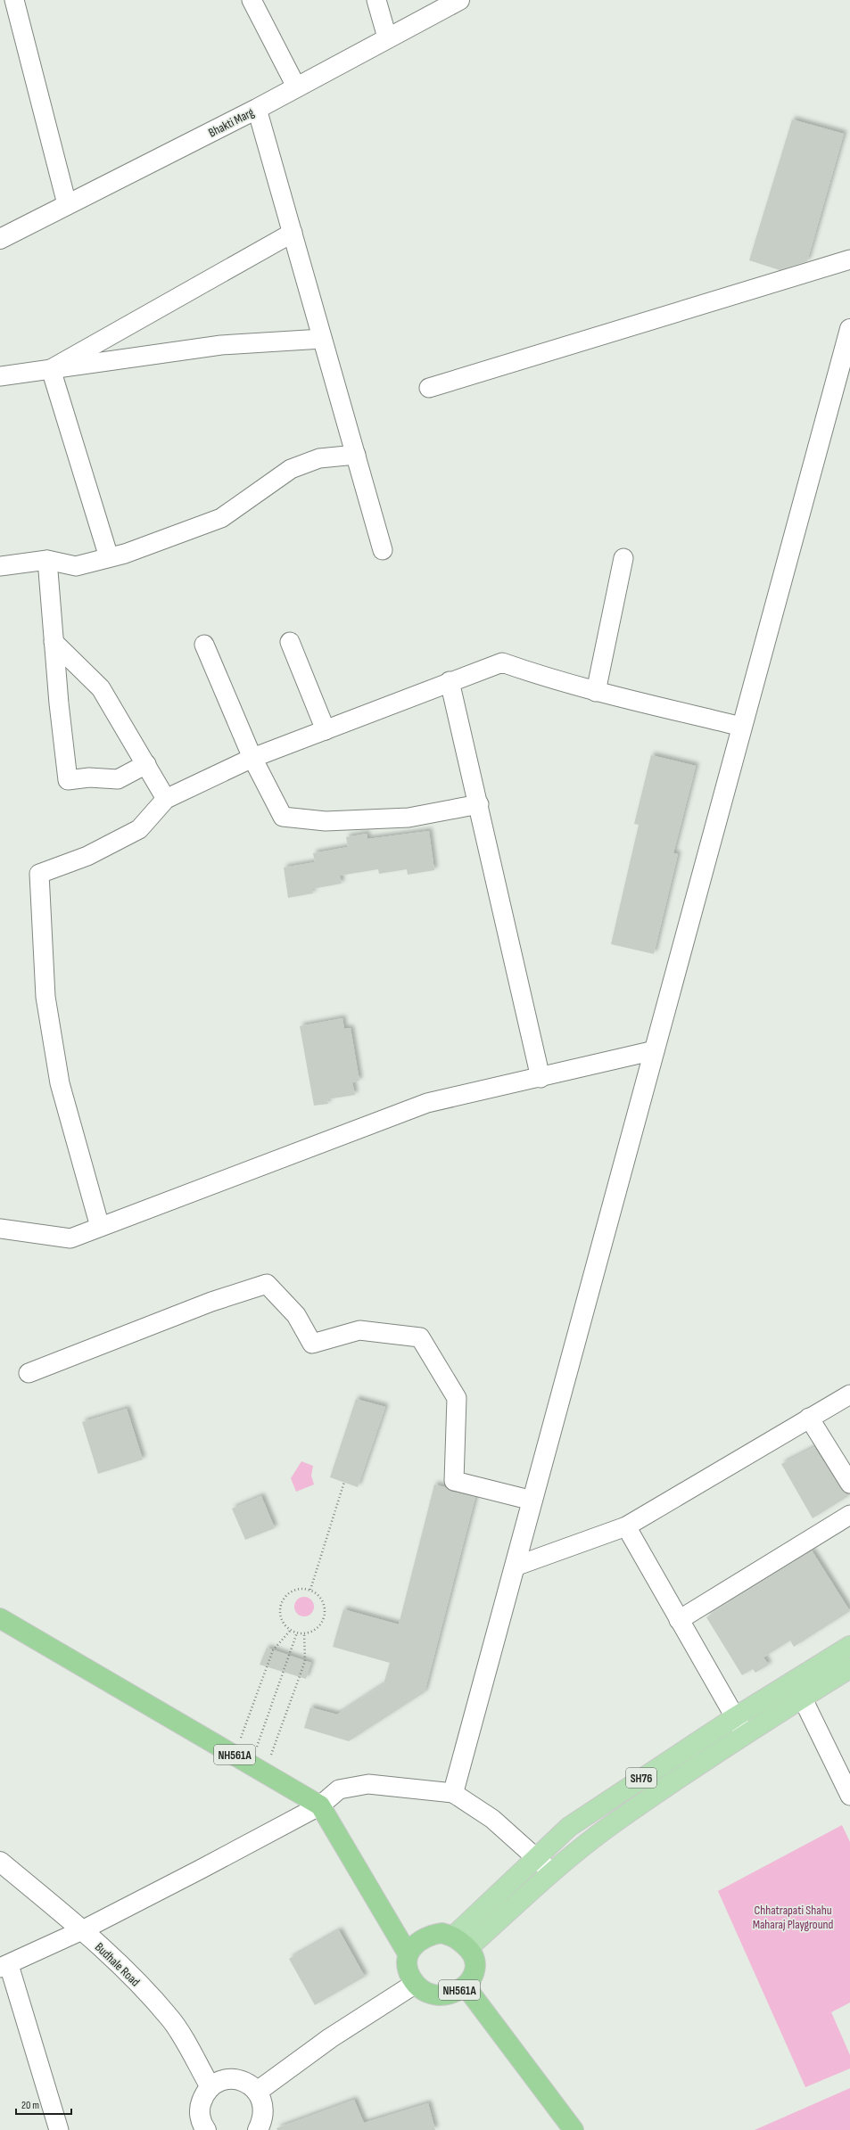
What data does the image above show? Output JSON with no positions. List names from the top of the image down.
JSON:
{
  "streets": {
    "highway": ["NH561A"],
    "main road": ["SH76"],
    "street": ["Bhakti Marg", "Budhale Road"]
  },
  "crossings": [
    ["NH561A", "SH76"]
  ],
  "parks": ["Chhatrapati Shahu Maharaj Playground"],
  "scale_bar": "20 m"
}
